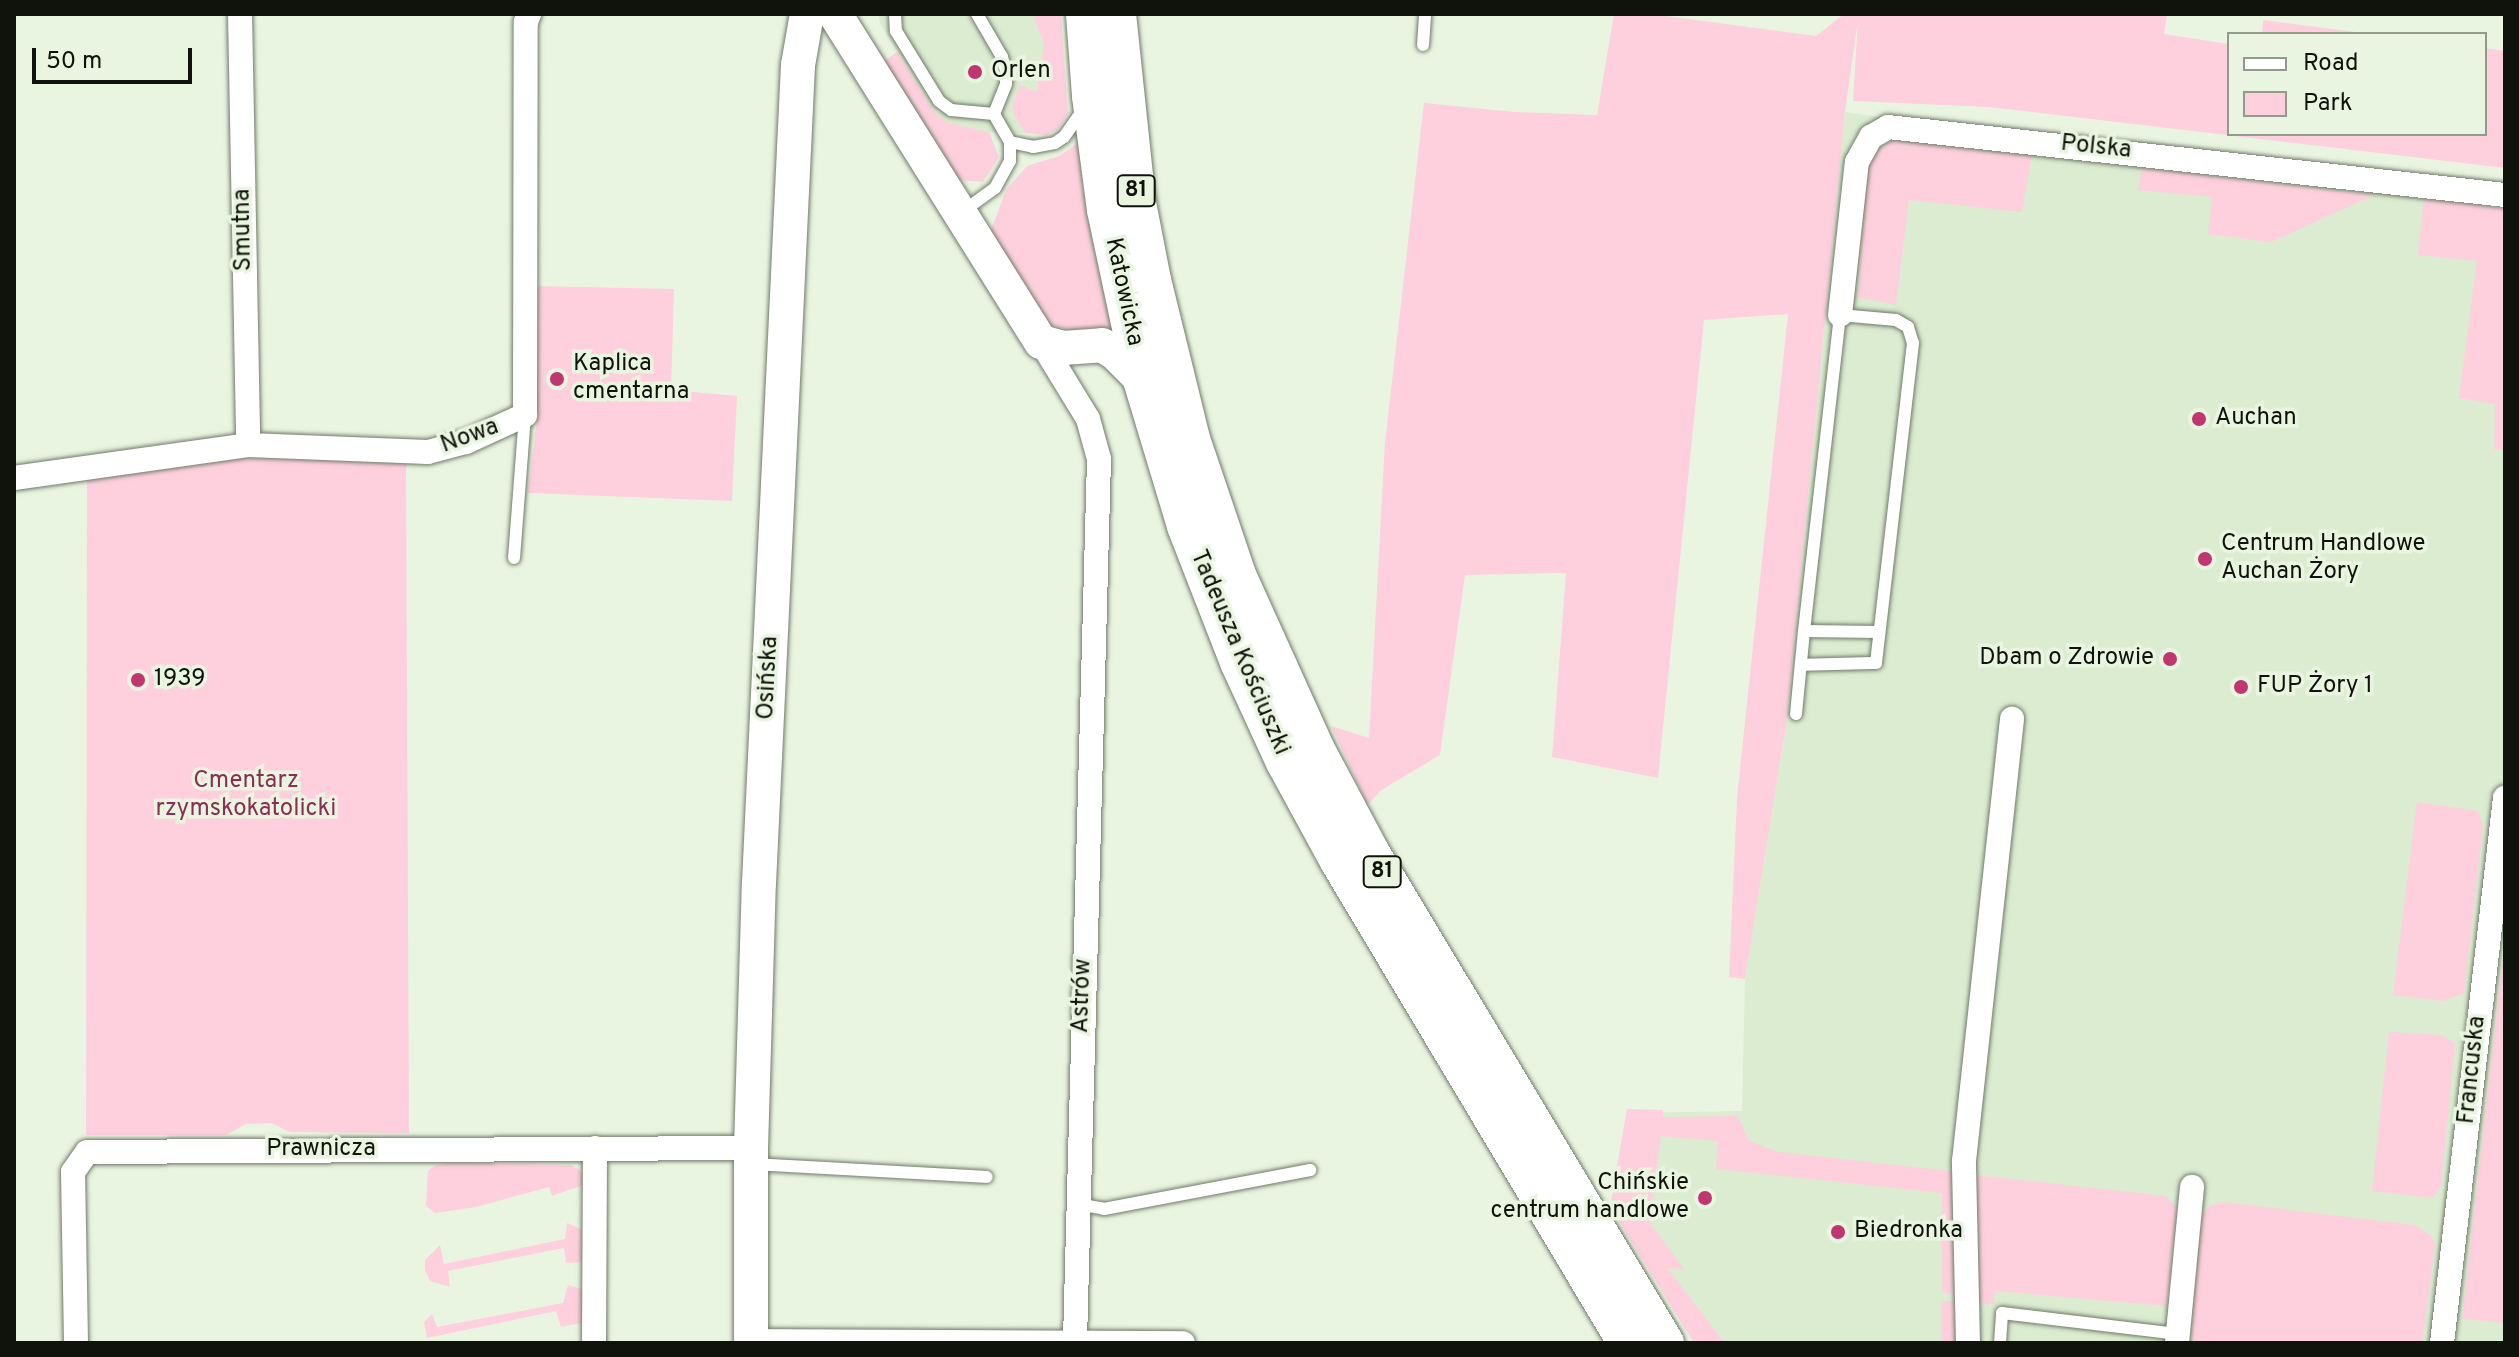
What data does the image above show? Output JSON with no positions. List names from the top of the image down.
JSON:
{
  "streets": {
    "main road": ["81", "Katowicka", "Tadeusza Kościuszki"],
    "street": [
      "Polska",
      "Smutna",
      "Nowa",
      "Osińska",
      "Astrów",
      "Francuska",
      "Prawnicza"
    ]
  },
  "crossings": [
    ["Smutna", "Nowa"],
    ["Katowicka", "Tadeusza Kościuszki"],
    ["Tadeusza Kościuszki", "Astrów"],
    ["Osińska", "Prawnicza"]
  ],
  "parks": ["Cmentarz rzymskokatolicki"],
  "places": [
    "Orlen",
    "Kaplica cmentarna",
    "Auchan",
    "Centrum Handlowe Auchan Żory",
    "Dbam o Zdrowie",
    "1939",
    "FUP Żory 1",
    "Chińskie centrum handlowe",
    "Biedronka"
  ],
  "legend": ["Road", "Park"],
  "scale_bar": "50 m"
}
